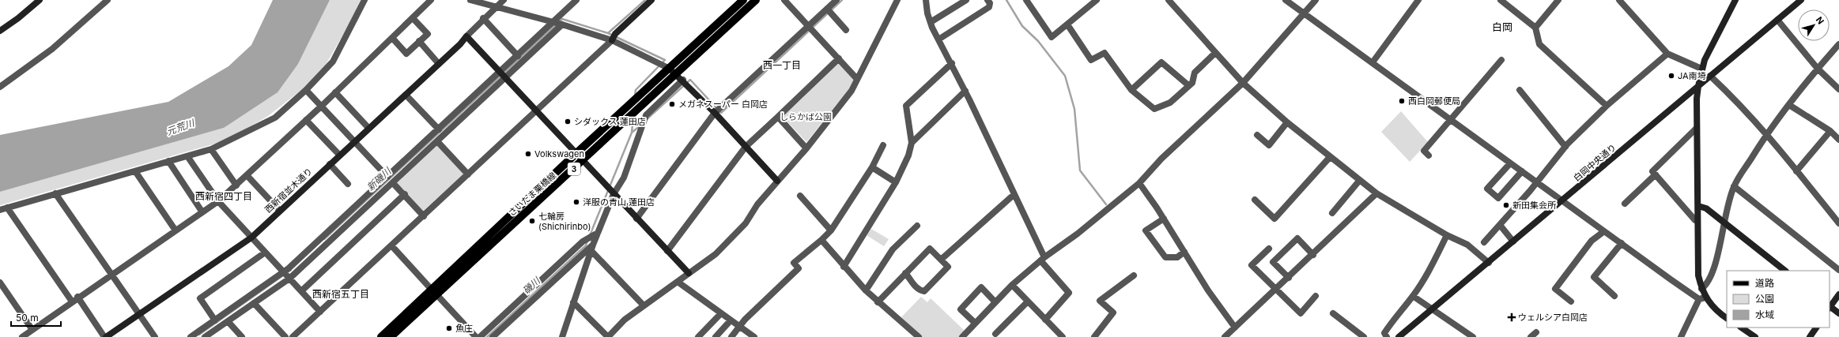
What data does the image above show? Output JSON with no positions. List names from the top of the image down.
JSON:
{
  "streets": {
    "main road": ["3", "さいたま栗橋線"],
    "street": ["白岡中央通り", "西新宿並木通り"]
  },
  "districts": [
    "白岡",
    "西一丁目",
    "西新宿四丁目",
    "西新宿五丁目"
  ],
  "water": ["元荒川", "新磯川", "磯川"],
  "parks": ["しらかば公園"],
  "places": {
    "other": [
      "JA南埼",
      "西白岡郵便局",
      "メガネスーパー 白岡店",
      "シダックス 蓮田店",
      "Volkswagen",
      "洋服の青山 蓮田店",
      "新田集会所",
      "七輪房 (Shichirinbo)",
      "魚庄"
    ],
    "health": ["ウェルシア白岡店"]
  },
  "legend": ["道路", "公園", "水域"],
  "scale_bar": "50 m",
  "north": "top right"
}
